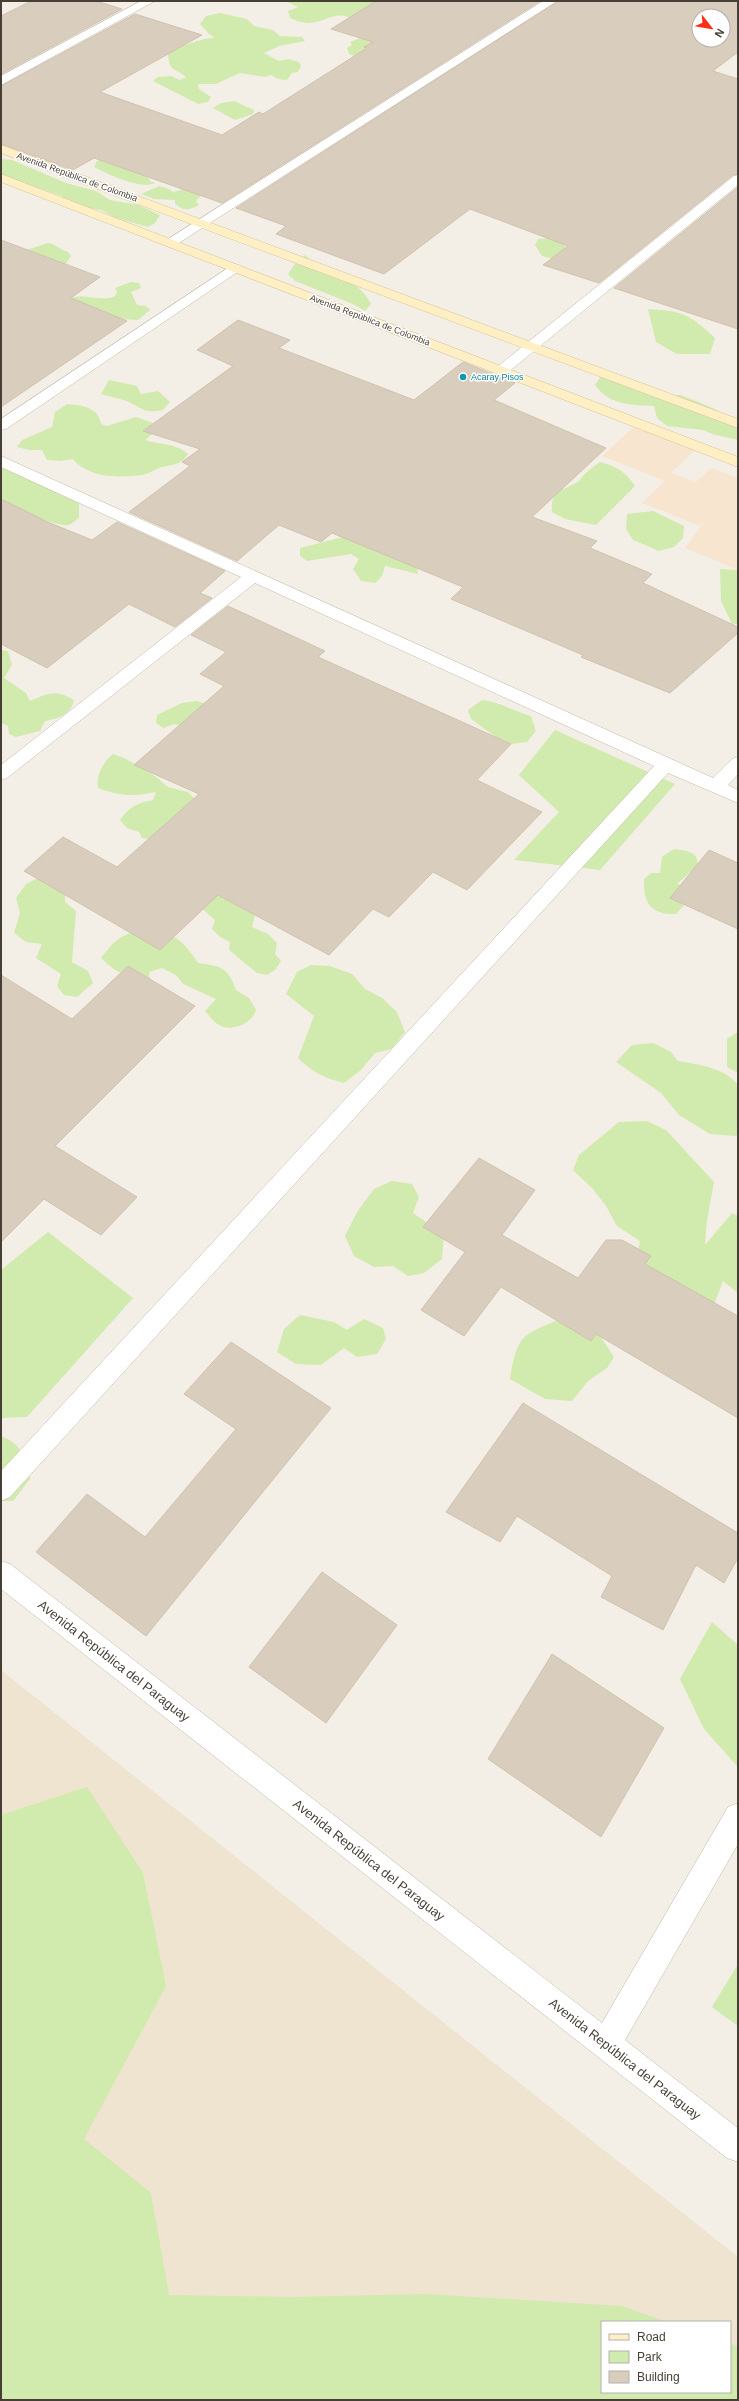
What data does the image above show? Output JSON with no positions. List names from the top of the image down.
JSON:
{
  "streets": {
    "street": ["Avenida República de Colombia", "Avenida República del Paraguay"]
  },
  "places": ["Acaray Pisos"],
  "legend": ["Road", "Park", "Building"],
  "north": "bottom right"
}
